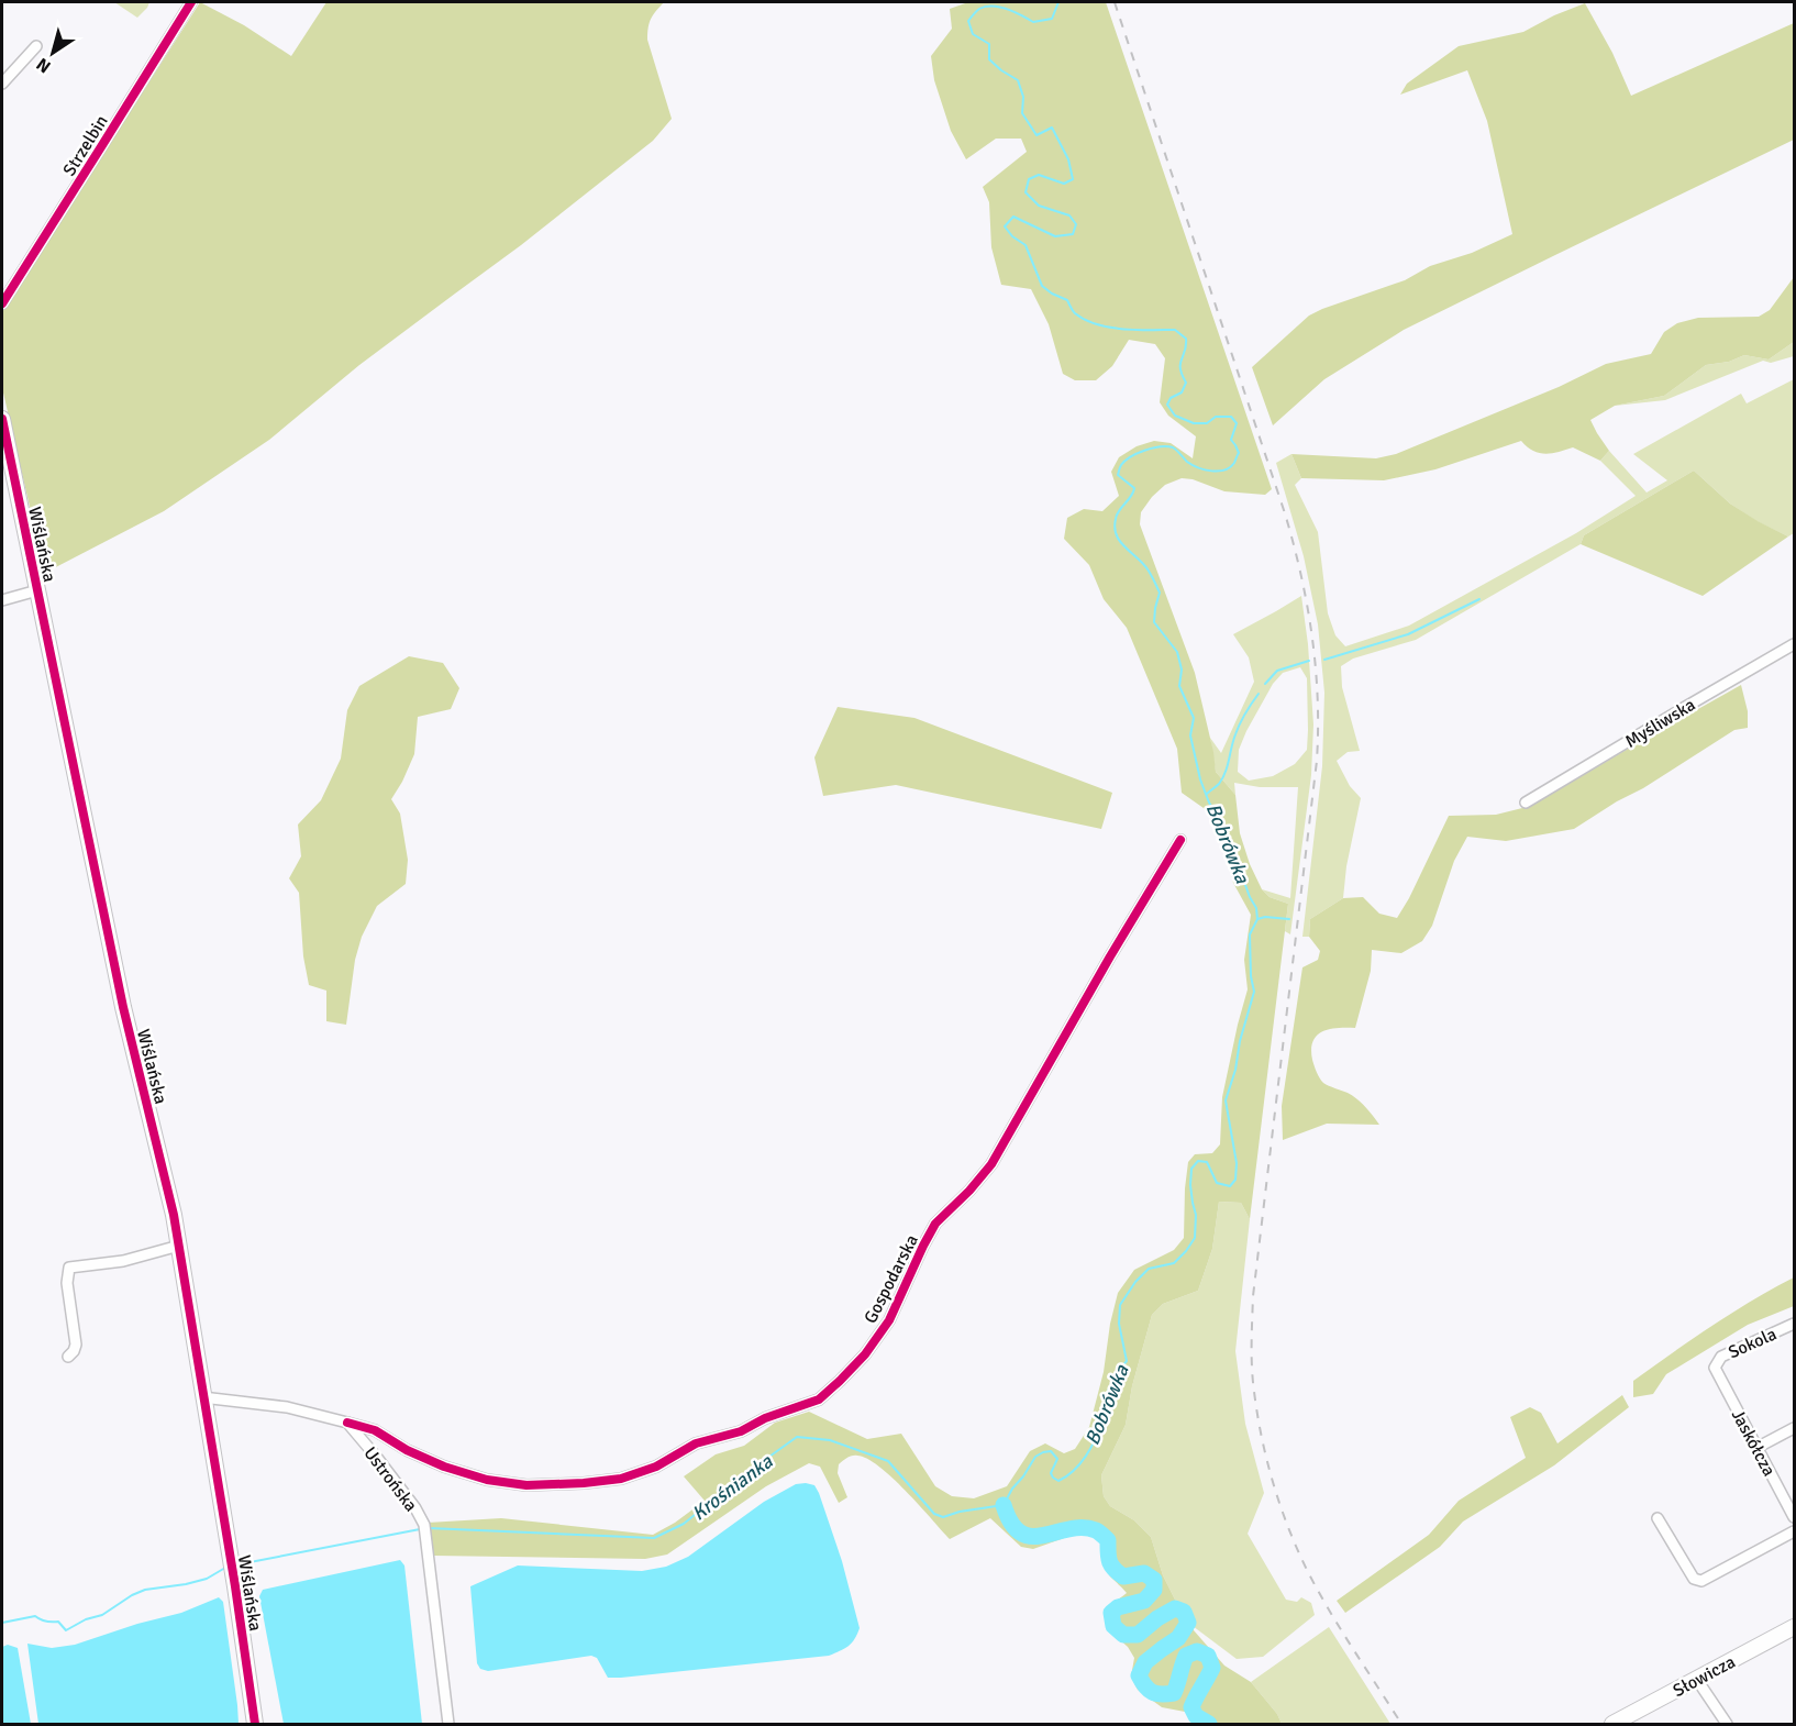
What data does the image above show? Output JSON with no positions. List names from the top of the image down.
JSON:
{
  "streets": {
    "street": [
      "Strzelbin",
      "Wiślańska",
      "Myśliwska",
      "Gospodarska",
      "Sokola",
      "Jaskółcza",
      "Ustrońska",
      "Słowicza"
    ]
  },
  "crossings": [
    ["Gospodarska", "Ustrońska"],
    ["Sokola", "Jaskółcza"]
  ],
  "water": ["Bobrówka", "Krośnianka"],
  "north": "bottom left"
}
